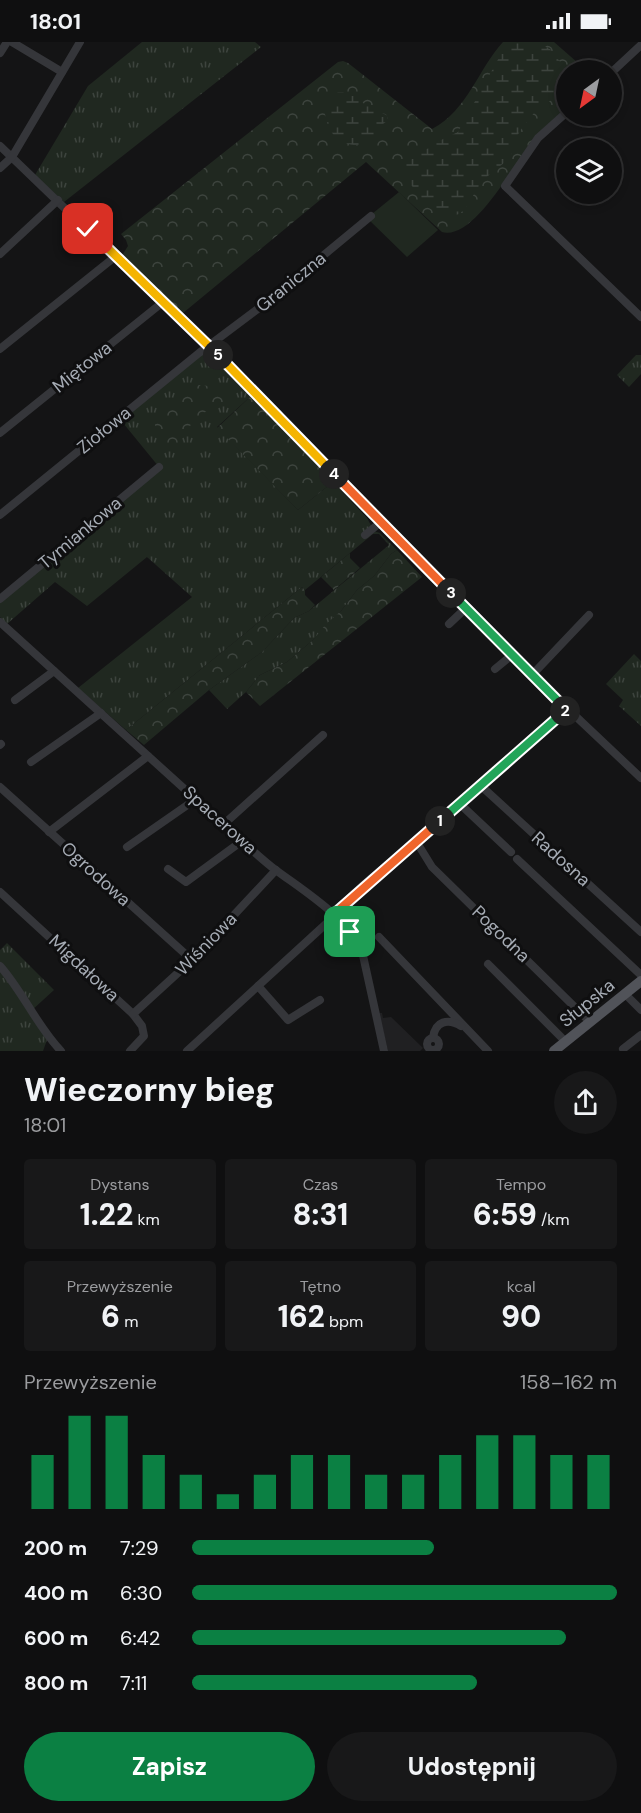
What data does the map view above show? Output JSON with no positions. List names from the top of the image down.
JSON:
{
  "streets": {
    "main road": ["Słupska"],
    "street": [
      "Graniczna",
      "Miętowa",
      "Ziołowa",
      "Tymiankowa",
      "Spacerowa",
      "Radosna",
      "Ogrodowa",
      "Pogodna",
      "Wiśniowa",
      "Migdałowa"
    ]
  },
  "crossings": [
    ["Graniczna", "Ziołowa"],
    ["Spacerowa", "Wiśniowa"],
    ["Ogrodowa", "Wiśniowa"],
    ["Pogodna", "Słupska"],
    ["Wiśniowa", "Migdałowa"]
  ],
  "north": "bottom left",
  "page": {
    "status": "18:01",
    "pins": [
      "5",
      "4",
      "3",
      "2",
      "1"
    ],
    "heading": ["Wieczorny bieg", "18:01"],
    "stats": [
      ["Dystans", "1.22 km"],
      ["Czas", "8:31"],
      ["Tempo", "6:59 /km"],
      ["Przewyższenie", "6 m"],
      ["Tętno", "162 bpm"],
      ["kcal", "90"]
    ],
    "chart": ["Przewyższenie", "158–162 m"],
    "list": [
      {
        "name": "200 m",
        "note": "7:29"
      },
      {
        "name": "400 m",
        "note": "6:30"
      },
      {
        "name": "600 m",
        "note": "6:42"
      },
      {
        "name": "800 m",
        "note": "7:11"
      }
    ],
    "buttons": ["Zapisz", "Udostępnij"]
  }
}
